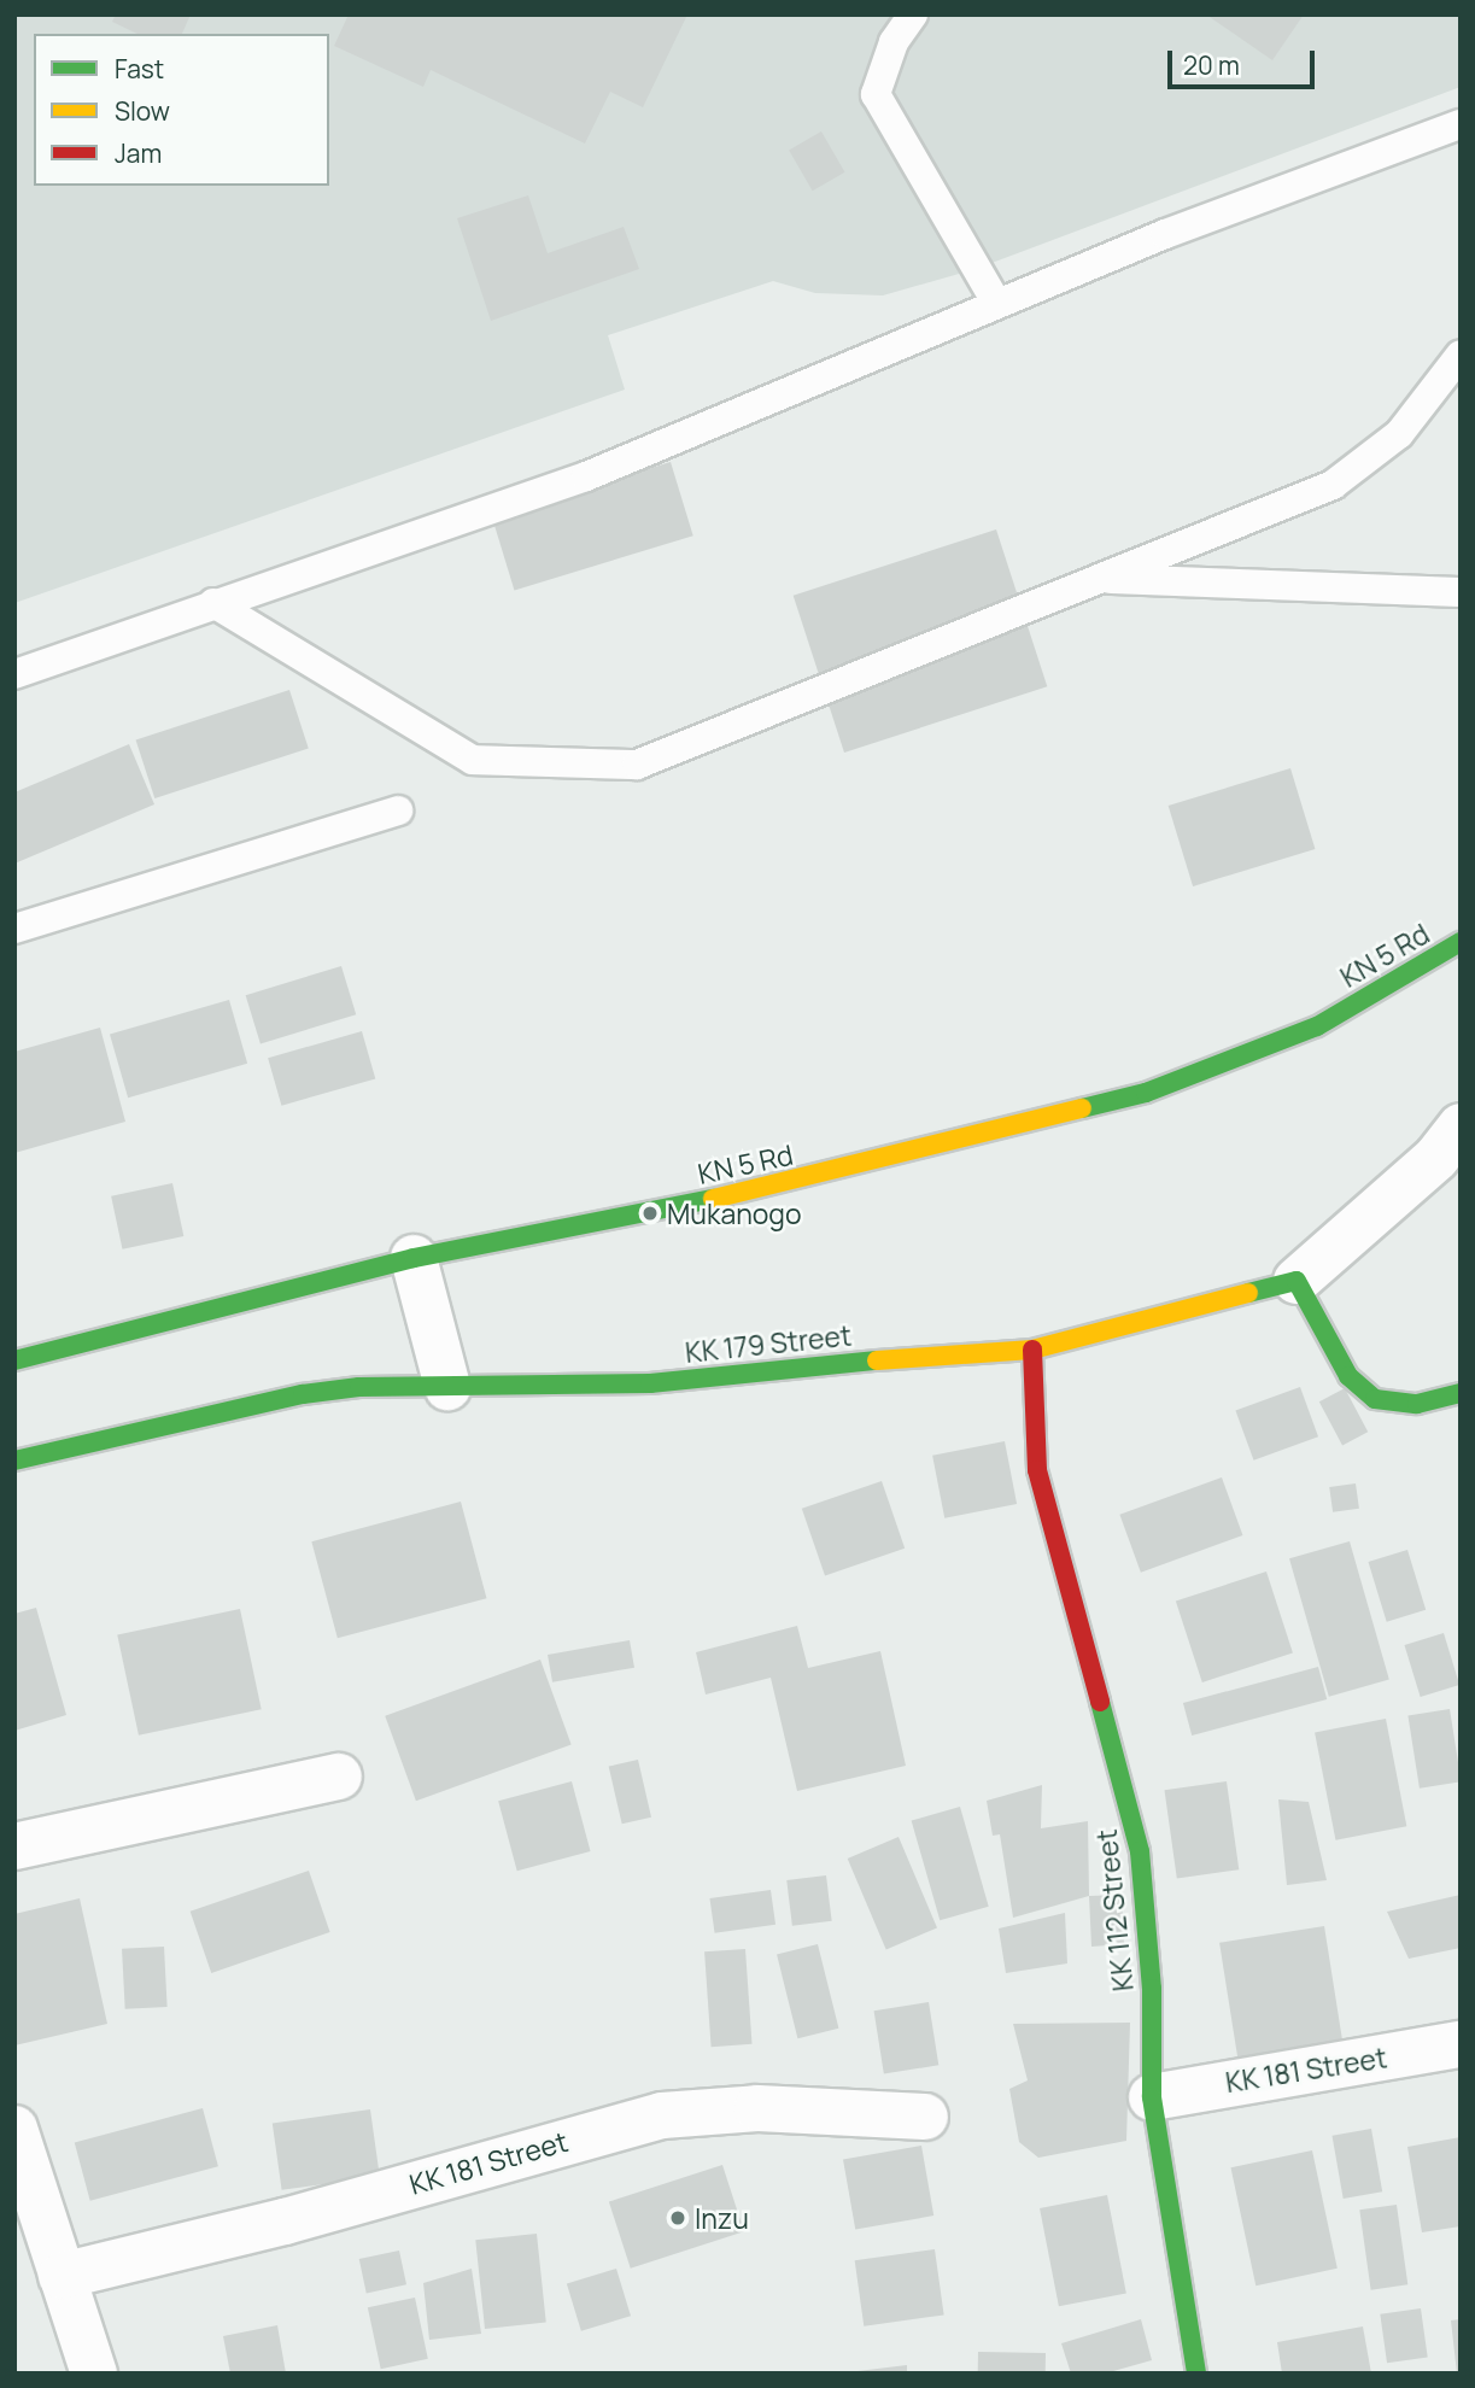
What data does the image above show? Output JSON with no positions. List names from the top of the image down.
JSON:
{
  "streets": {
    "street": [
      "KN 5 Rd",
      "KK 179 Street",
      "KK 112 Street",
      "KK 181 Street"
    ]
  },
  "crossings": [
    ["KK 179 Street", "KK 112 Street"],
    ["KK 112 Street", "KK 181 Street"]
  ],
  "places": ["Mukanogo", "Inzu"],
  "legend": ["Fast", "Slow", "Jam"],
  "scale_bar": "20 m"
}
